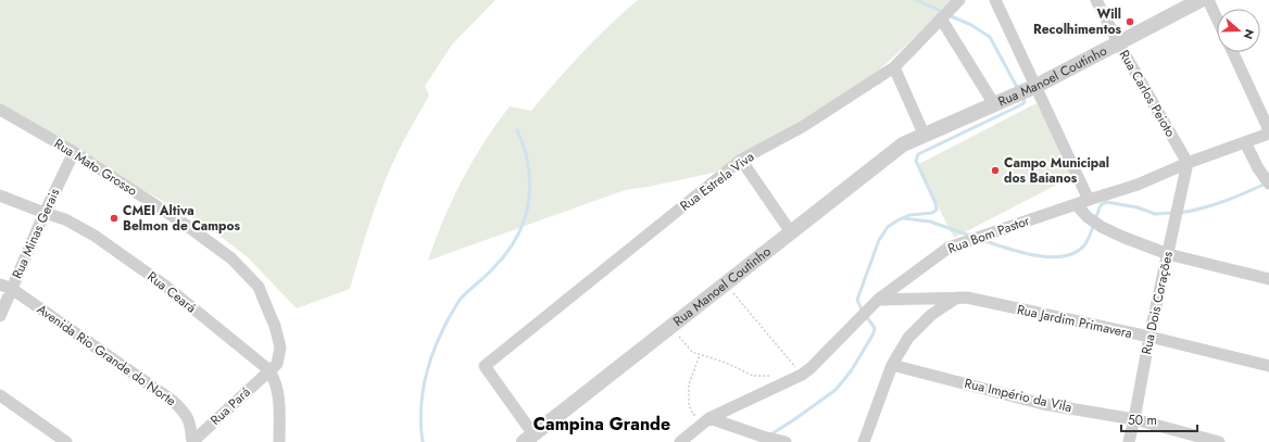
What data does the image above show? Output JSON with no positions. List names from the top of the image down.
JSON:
{
  "streets": {
    "street": [
      "Rua Manoel Coutinho",
      "Rua Carlos Peioto",
      "Rua Mato Grosso",
      "Rua Estrela Viva",
      "Rua Minas Gerais",
      "Rua Bom Pastor",
      "Rua Ceará",
      "Rua Dois Corações",
      "Rua Jardim Primavera",
      "Avenida Rio Grande do Norte",
      "Rua Império da Vila",
      "Rua Pará"
    ]
  },
  "crossings": [
    ["Rua Manoel Coutinho", "Rua Carlos Peioto"],
    ["Rua Manoel Coutinho", "Rua Estrela Viva"],
    ["Rua Carlos Peioto", "Rua Bom Pastor"],
    ["Rua Carlos Peioto", "Rua Dois Corações"],
    ["Rua Mato Grosso", "Rua Minas Gerais"],
    ["Rua Mato Grosso", "Rua Ceará"],
    ["Rua Mato Grosso", "Rua Pará"],
    ["Rua Minas Gerais", "Rua Ceará"],
    ["Rua Minas Gerais", "Avenida Rio Grande do Norte"],
    ["Rua Bom Pastor", "Rua Dois Corações"],
    ["Rua Bom Pastor", "Rua Jardim Primavera"],
    ["Rua Ceará", "Rua Pará"],
    ["Rua Dois Corações", "Rua Jardim Primavera"],
    ["Rua Dois Corações", "Rua Império da Vila"],
    ["Avenida Rio Grande do Norte", "Rua Pará"]
  ],
  "districts": ["Campina Grande"],
  "places": ["Will Recolhimentos", "Campo Municipal dos Baianos", "CMEI Altiva Belmon de Campos"],
  "scale_bar": "50 m",
  "north": "right"
}
